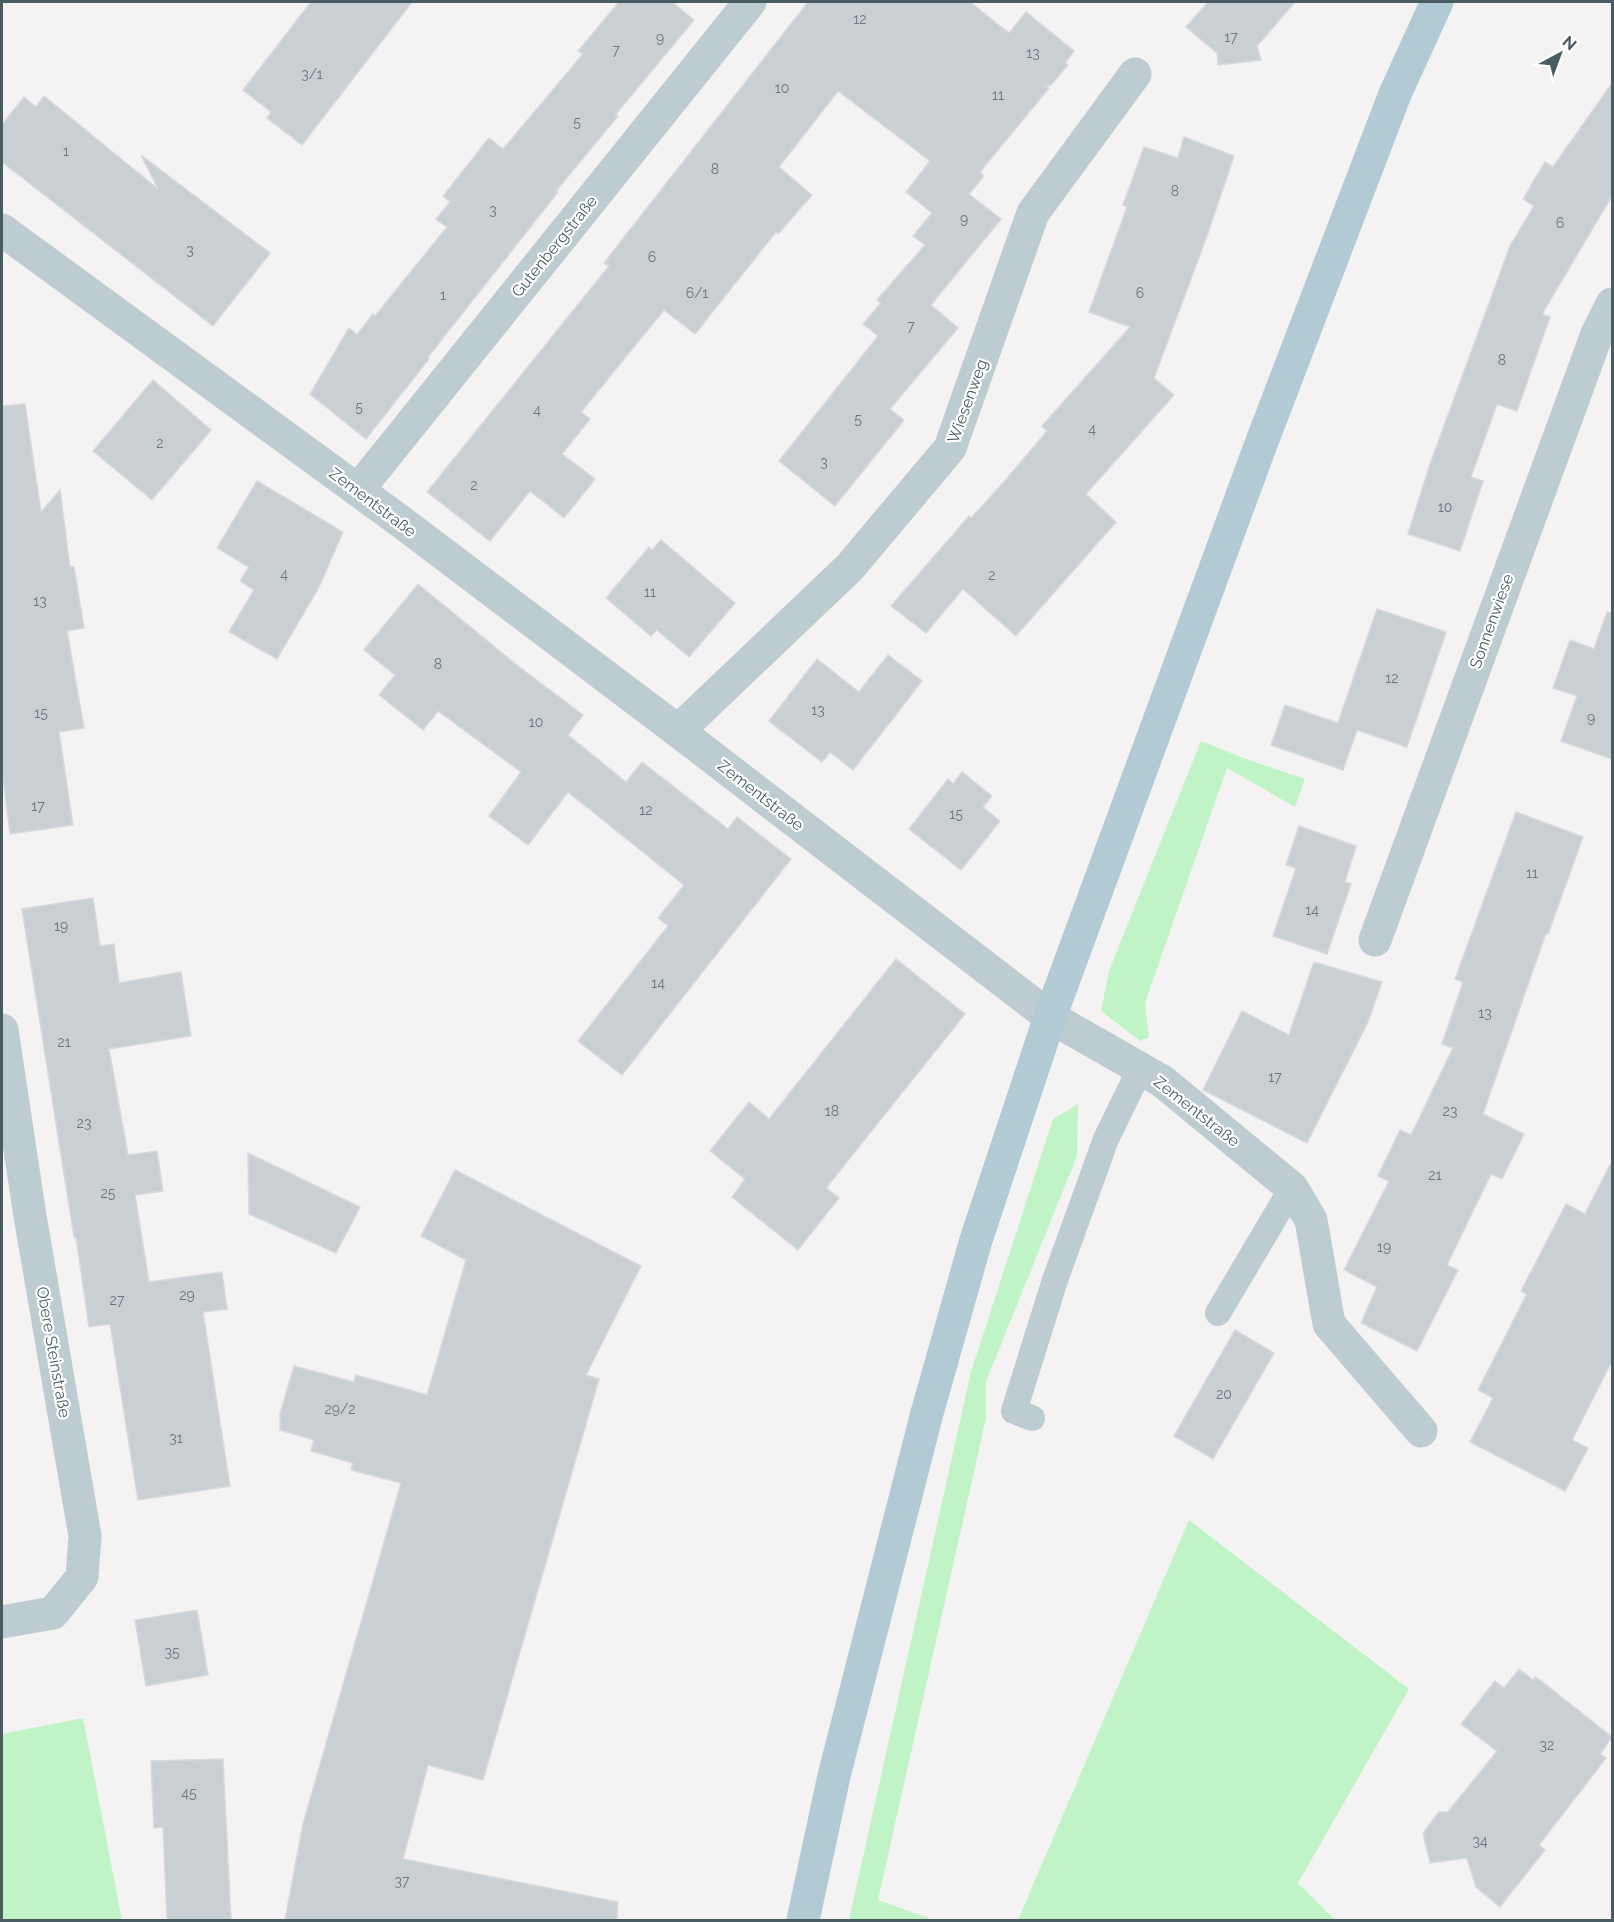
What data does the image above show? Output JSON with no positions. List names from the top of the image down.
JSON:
{
  "streets": {
    "street": [
      "Gutenbergstraße",
      "Wiesenweg",
      "Zementstraße",
      "Sonnenwiese",
      "Obere Steinstraße"
    ]
  },
  "crossings": [
    ["Gutenbergstraße", "Zementstraße"],
    ["Wiesenweg", "Zementstraße"]
  ],
  "house_numbers": [
    "12",
    "17",
    "9",
    "7",
    "13",
    "3/1",
    "10",
    "11",
    "5",
    "1",
    "8",
    "8",
    "3",
    "9",
    "6",
    "3",
    "6",
    "6/1",
    "6",
    "1",
    "7",
    "8",
    "5",
    "4",
    "5",
    "4",
    "2",
    "3",
    "2",
    "10",
    "4",
    "2",
    "11",
    "13",
    "8",
    "12",
    "13",
    "15",
    "9",
    "10",
    "17",
    "12",
    "15",
    "11",
    "14",
    "19",
    "14",
    "13",
    "21",
    "17",
    "18",
    "23",
    "23",
    "21",
    "25",
    "19",
    "29",
    "27",
    "20",
    "29/2",
    "31",
    "35",
    "32",
    "45",
    "34",
    "37"
  ],
  "north": "top right"
}
